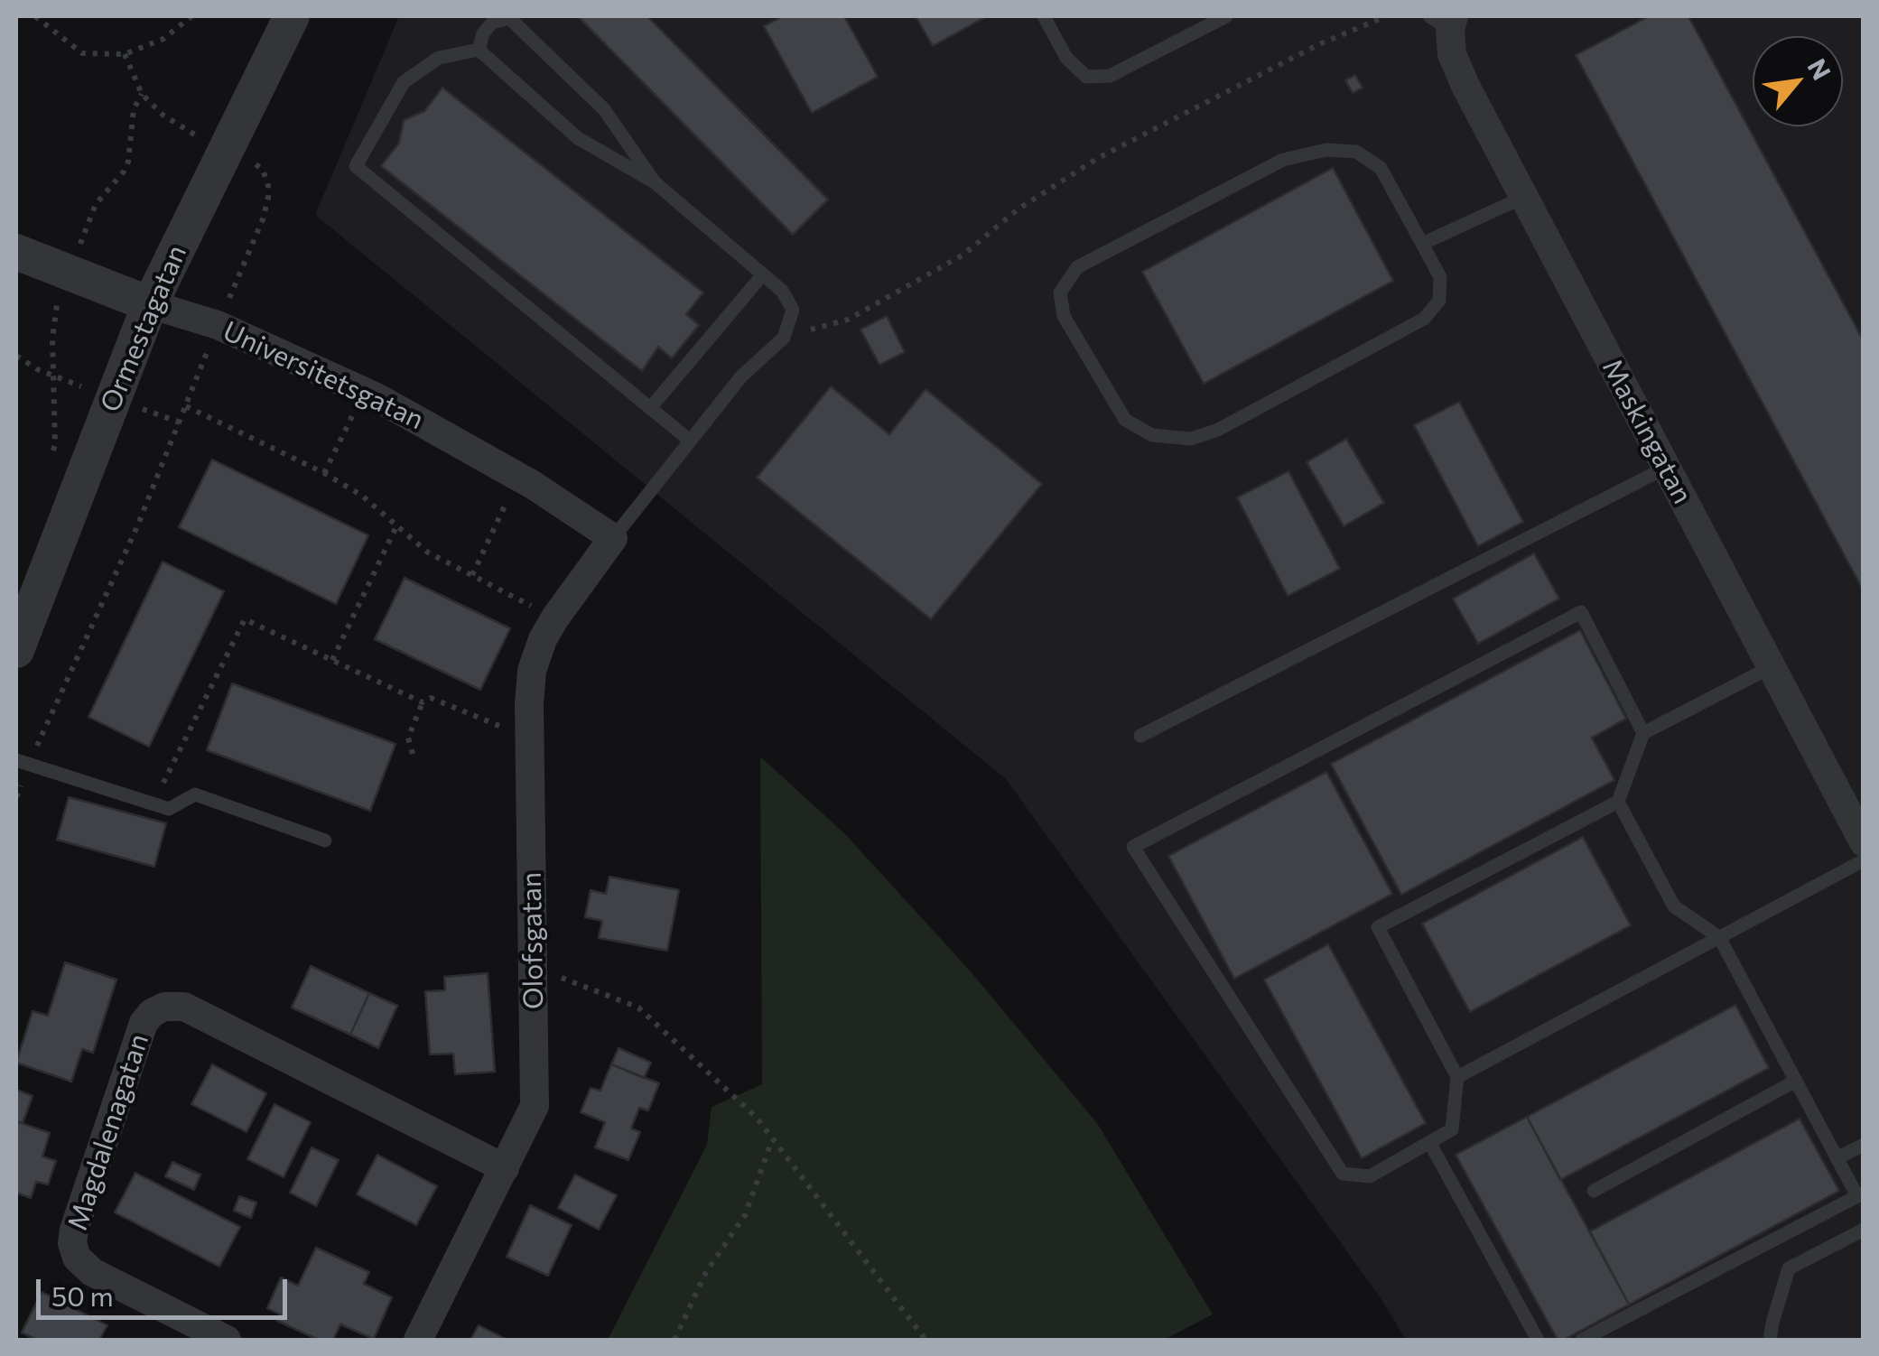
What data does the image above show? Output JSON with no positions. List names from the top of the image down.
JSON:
{
  "streets": {
    "street": [
      "Ormestagatan",
      "Universitetsgatan",
      "Maskingatan",
      "Olofsgatan",
      "Magdalenagatan"
    ]
  },
  "crossings": [
    ["Ormestagatan", "Universitetsgatan"],
    ["Universitetsgatan", "Olofsgatan"],
    ["Olofsgatan", "Magdalenagatan"]
  ],
  "scale_bar": "50 m",
  "north": "top right"
}
